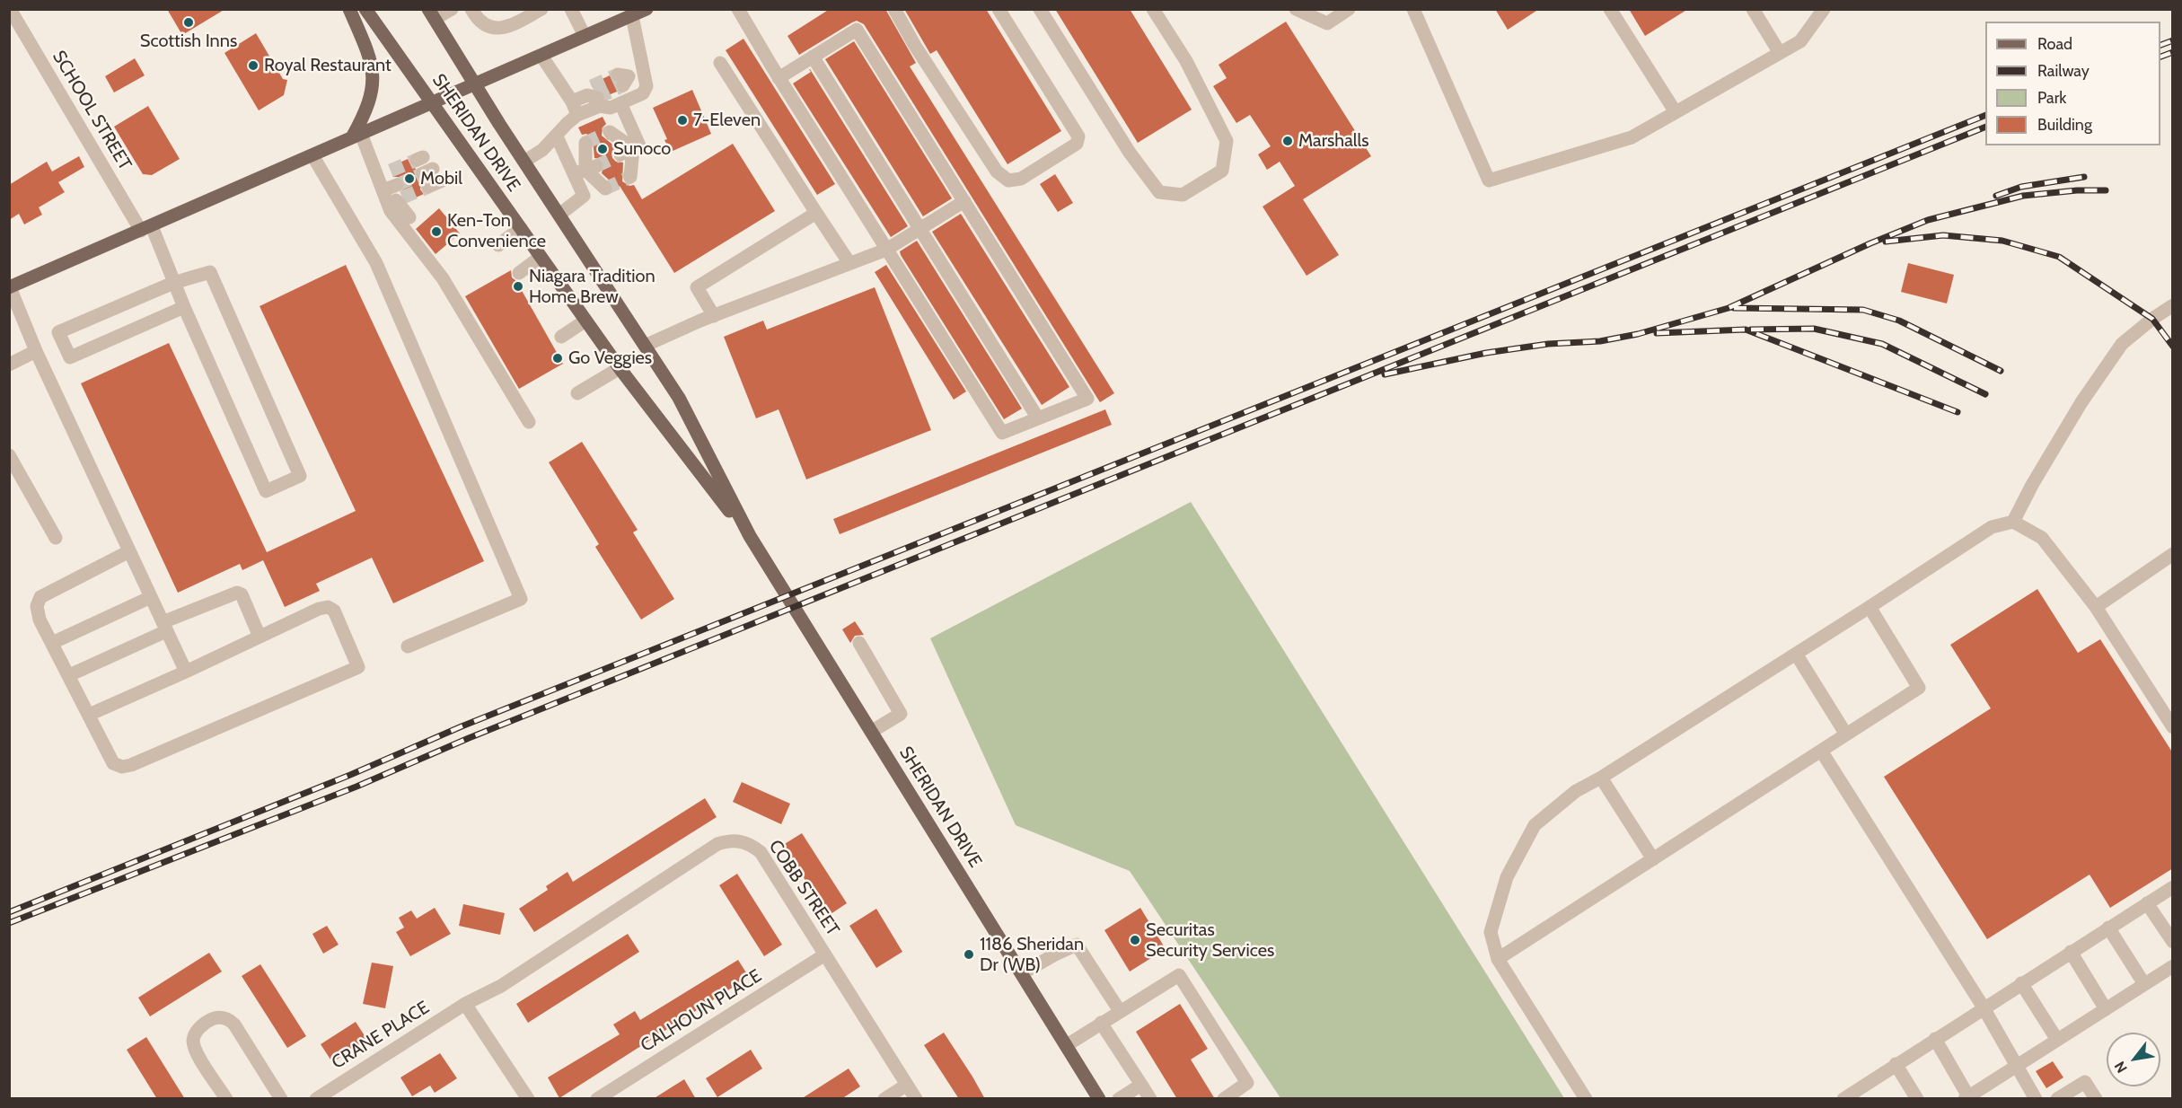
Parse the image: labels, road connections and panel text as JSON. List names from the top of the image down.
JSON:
{
  "streets": {
    "main road": ["SHERIDAN DRIVE"],
    "street": [
      "SCHOOL STREET",
      "COBB STREET",
      "CALHOUN PLACE",
      "CRANE PLACE"
    ]
  },
  "crossings": [
    ["COBB STREET", "CALHOUN PLACE"],
    ["COBB STREET", "CRANE PLACE"]
  ],
  "places": [
    "Scottish Inns",
    "Royal Restaurant",
    "7-Eleven",
    "Marshalls",
    "Sunoco",
    "Mobil",
    "Ken-Ton Convenience",
    "Niagara Tradition Home Brew",
    "Go Veggies",
    "Securitas Security Services",
    "1186 Sheridan Dr (WB)"
  ],
  "legend": [
    "Road",
    "Railway",
    "Park",
    "Building"
  ],
  "north": "bottom left"
}
